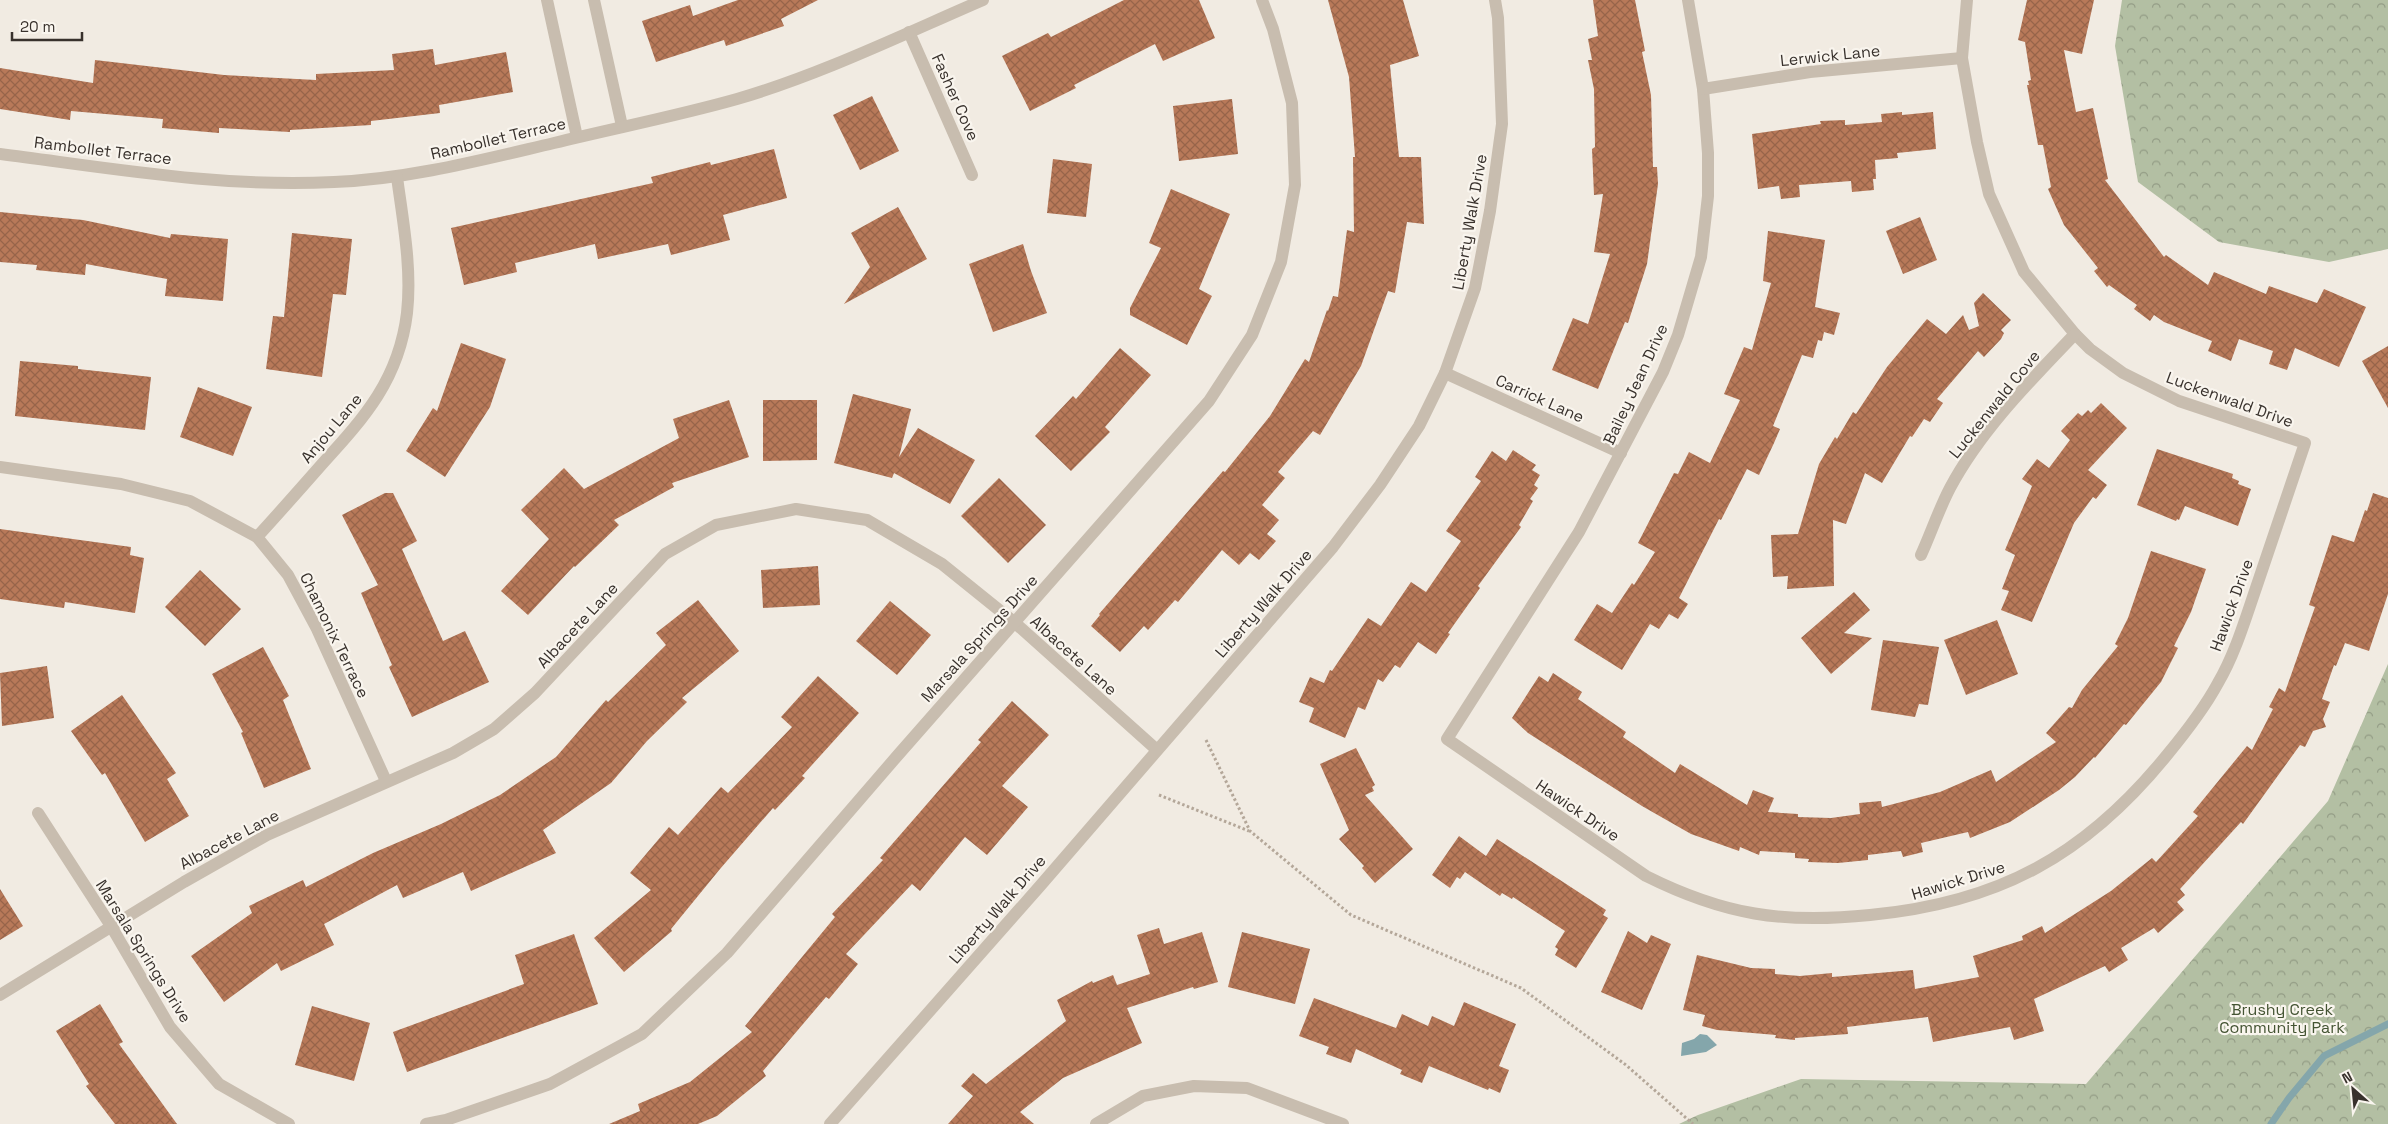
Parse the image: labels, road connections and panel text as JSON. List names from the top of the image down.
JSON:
{
  "streets": {
    "street": [
      "Lerwick Lane",
      "Fasher Cove",
      "Rambollet Terrace",
      "Liberty Walk Drive",
      "Bailey Jean Drive",
      "Carrick Lane",
      "Luckenwald Drive",
      "Luckenwald Cove",
      "Anjou Lane",
      "Hawick Drive",
      "Albacete Lane",
      "Chamonix Terrace",
      "Marsala Springs Drive"
    ]
  },
  "crossings": [
    ["Lerwick Lane", "Bailey Jean Drive"],
    ["Lerwick Lane", "Luckenwald Drive"],
    ["Fasher Cove", "Rambollet Terrace"],
    ["Rambollet Terrace", "Anjou Lane"],
    ["Liberty Walk Drive", "Carrick Lane"],
    ["Liberty Walk Drive", "Albacete Lane"],
    ["Bailey Jean Drive", "Carrick Lane"],
    ["Bailey Jean Drive", "Hawick Drive"],
    ["Luckenwald Drive", "Luckenwald Cove"],
    ["Luckenwald Drive", "Hawick Drive"],
    ["Anjou Lane", "Chamonix Terrace"],
    ["Albacete Lane", "Chamonix Terrace"],
    ["Albacete Lane", "Marsala Springs Drive"]
  ],
  "parks": ["Brushy Creek Community Park"],
  "scale_bar": "20 m",
  "north": "top left"
}
